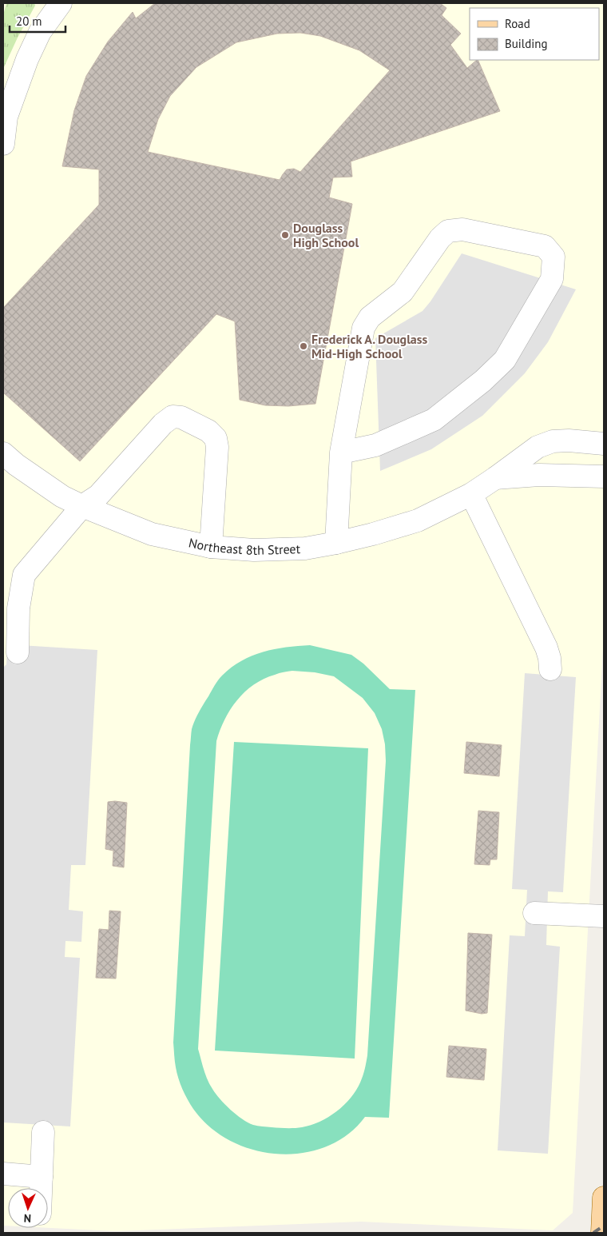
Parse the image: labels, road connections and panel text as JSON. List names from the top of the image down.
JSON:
{
  "streets": {
    "street": ["Northeast 8th Street"]
  },
  "places": ["Douglass High School", "Frederick A. Douglass Mid-High School"],
  "legend": ["Road", "Building"],
  "scale_bar": "20 m",
  "north": "bottom"
}
